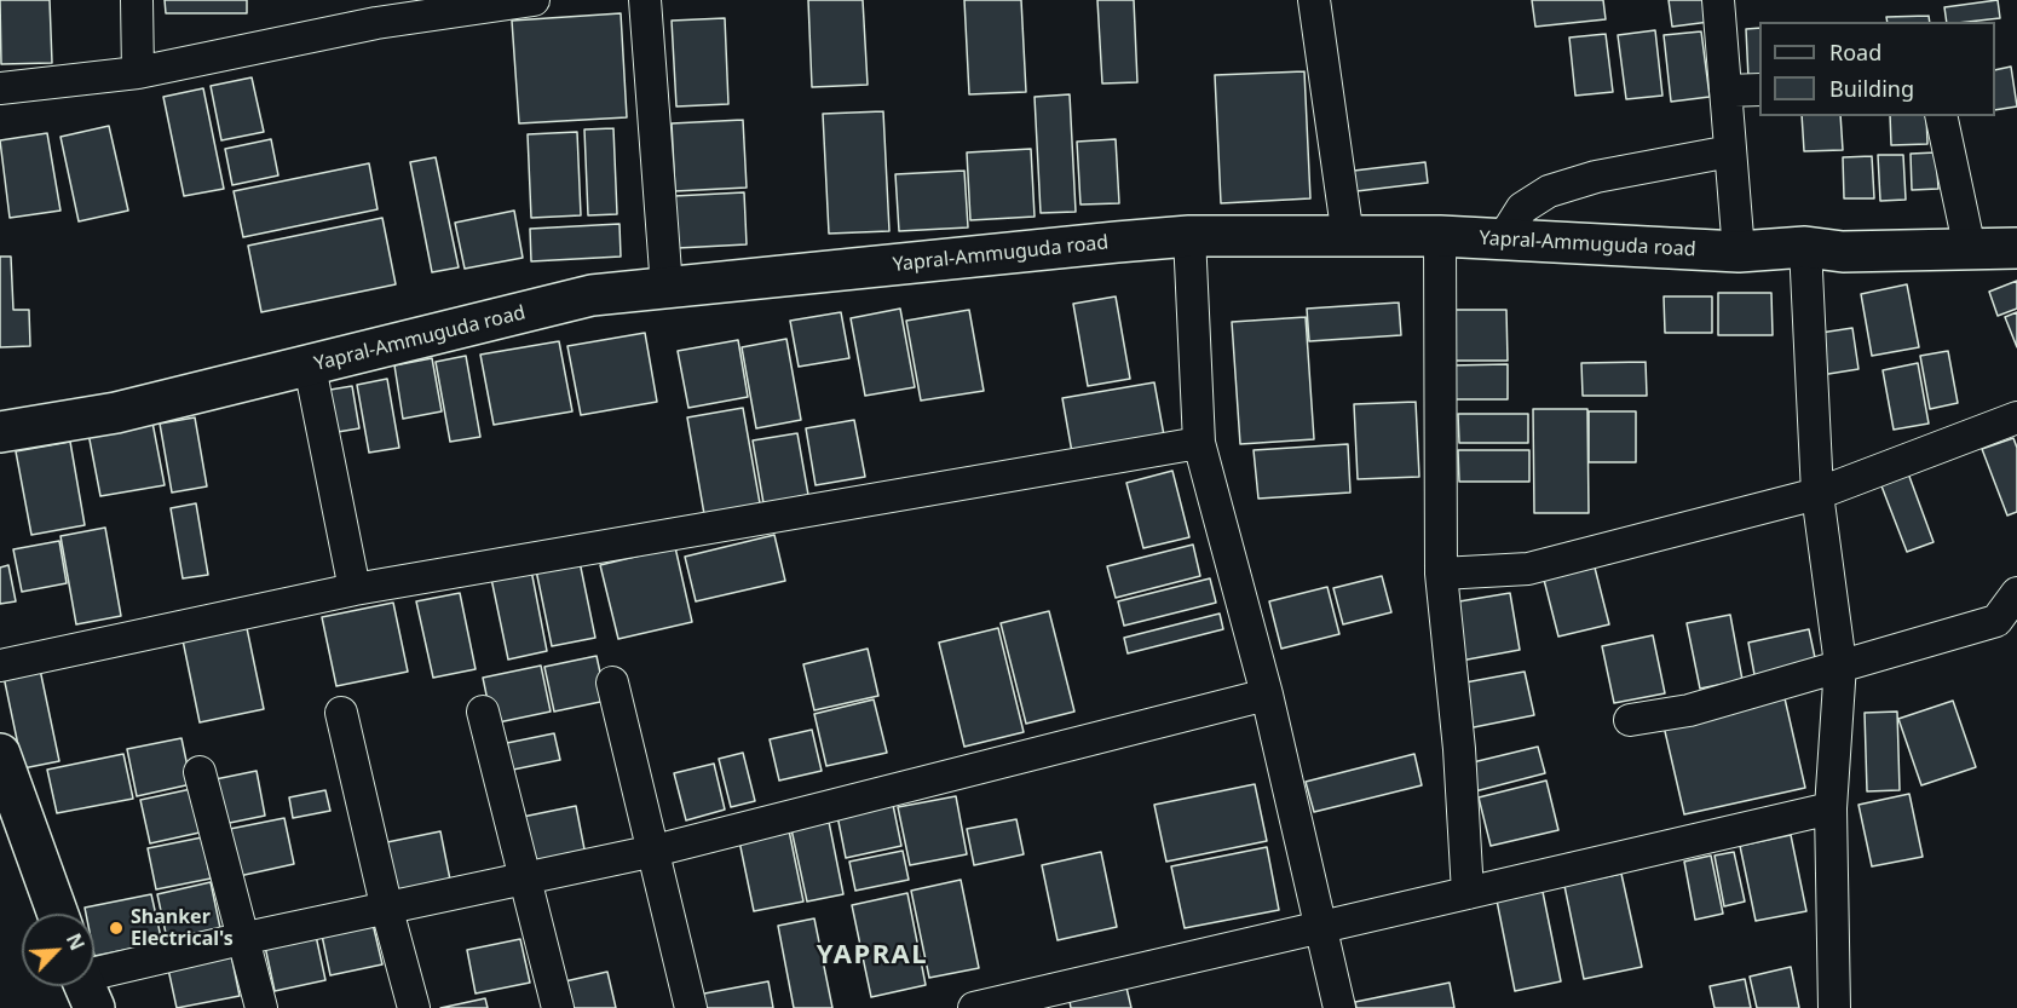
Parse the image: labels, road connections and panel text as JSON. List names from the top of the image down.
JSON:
{
  "streets": {
    "main road": ["Yapral-Ammuguda road"]
  },
  "districts": ["YAPRAL"],
  "places": ["Shanker Electrical's"],
  "legend": ["Road", "Building"],
  "north": "top right"
}
